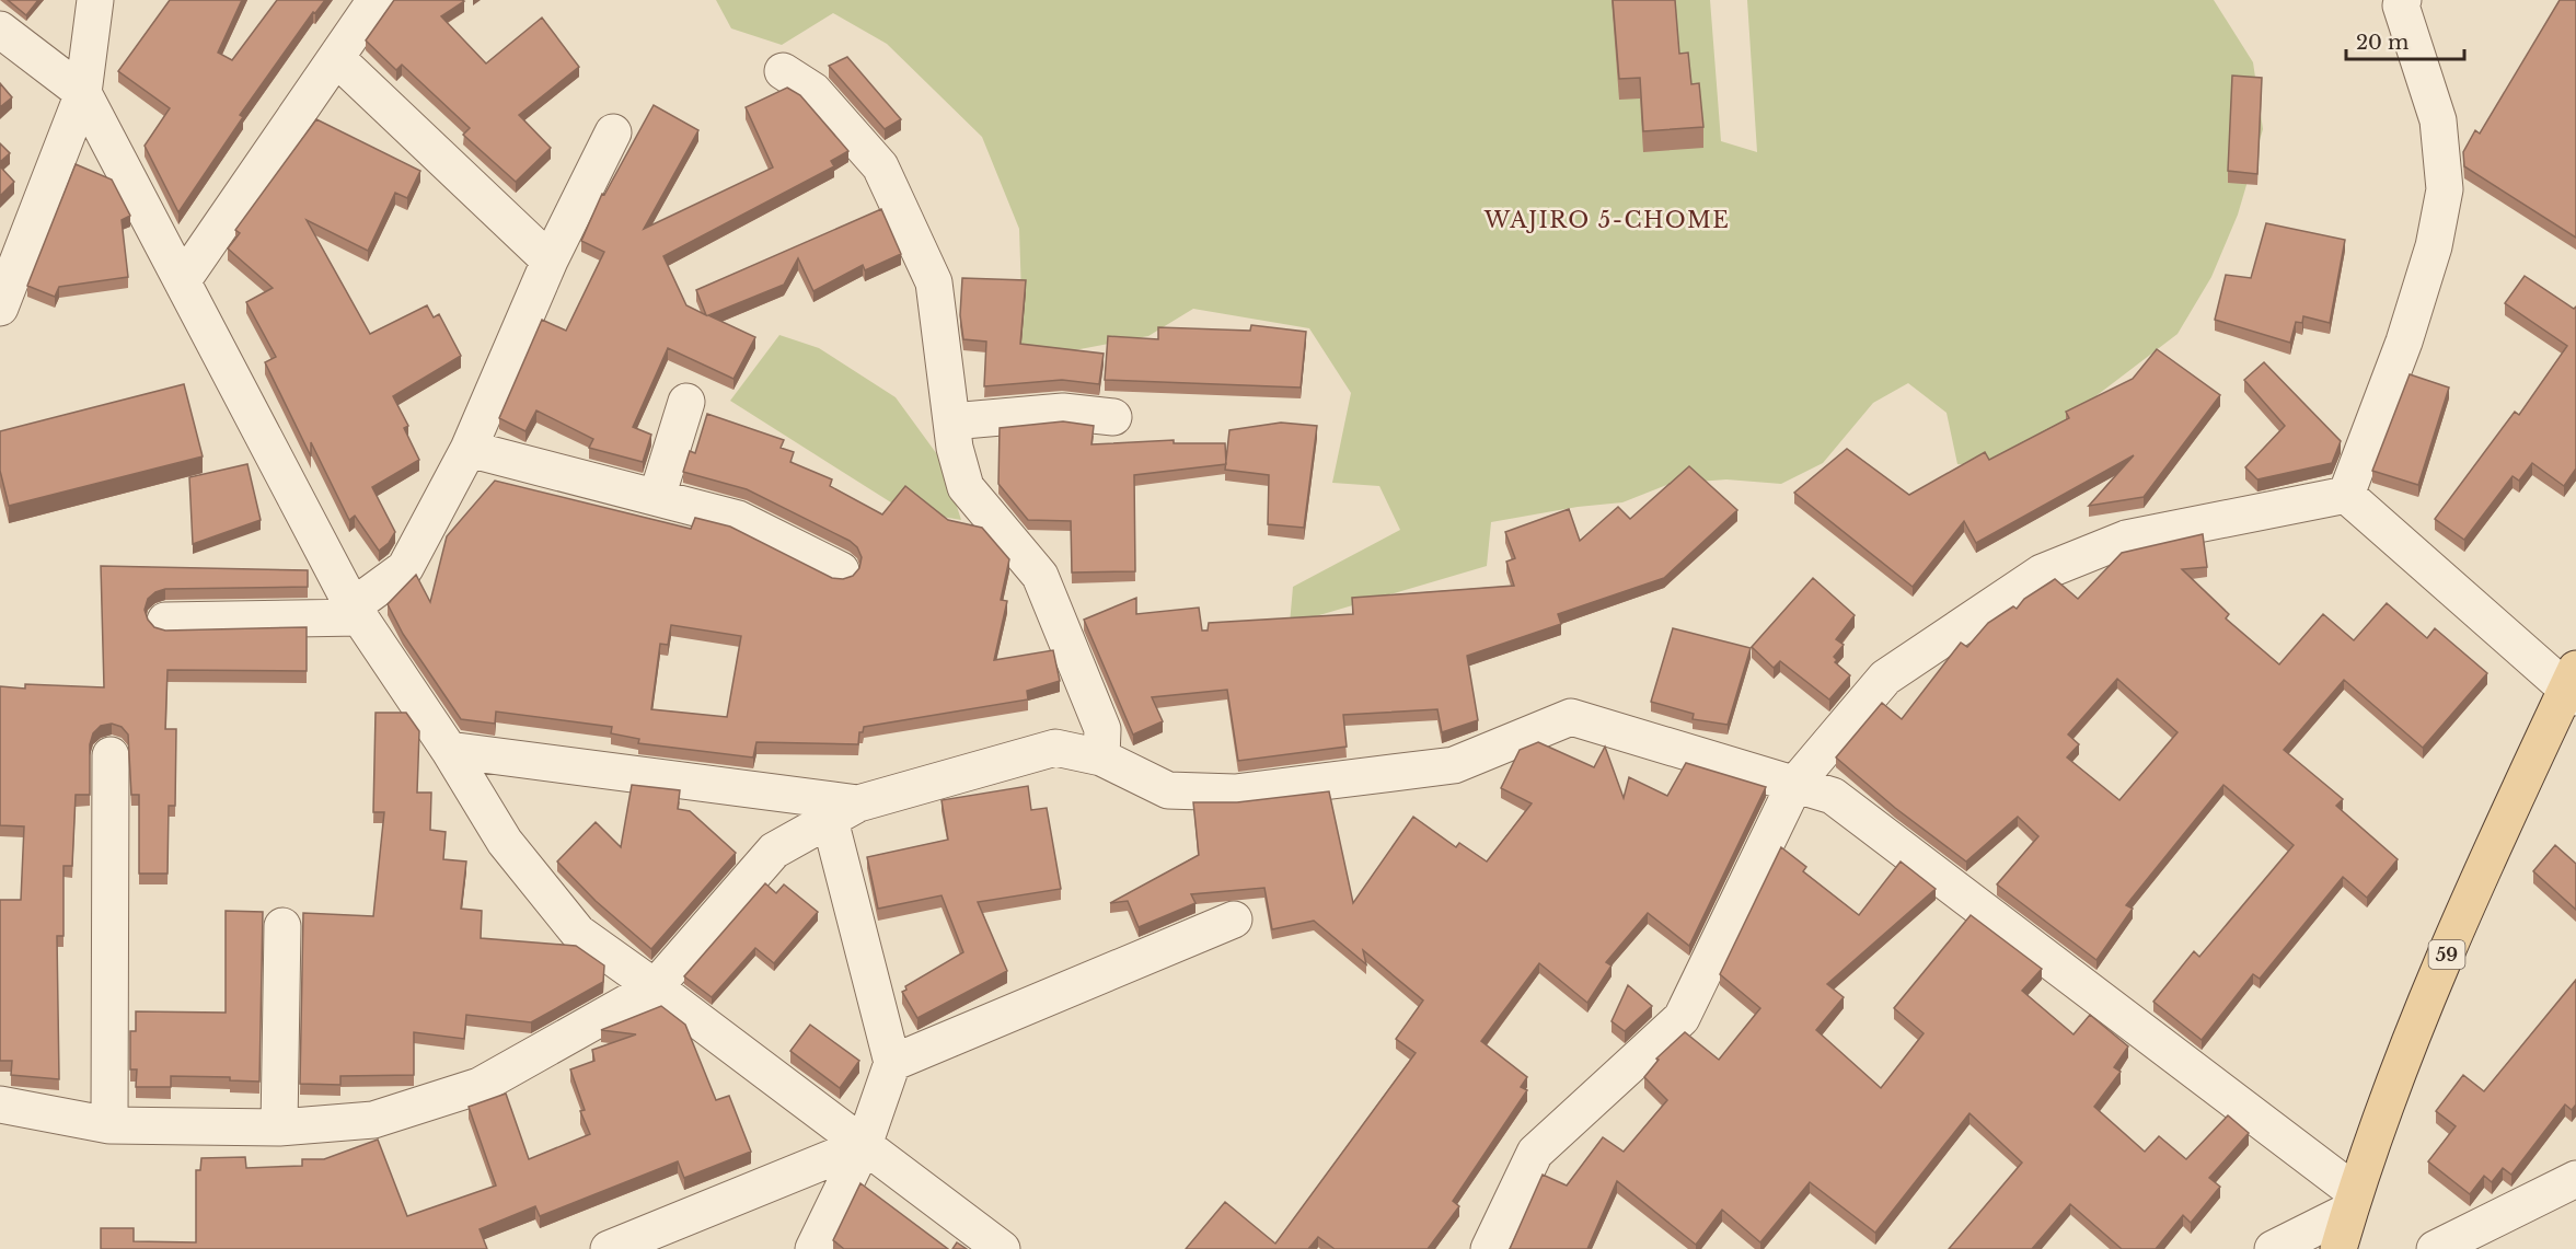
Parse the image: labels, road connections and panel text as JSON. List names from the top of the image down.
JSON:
{
  "streets": {
    "main road": ["59"]
  },
  "districts": ["WAJIRO 5-CHOME"],
  "scale_bar": "20 m"
}
